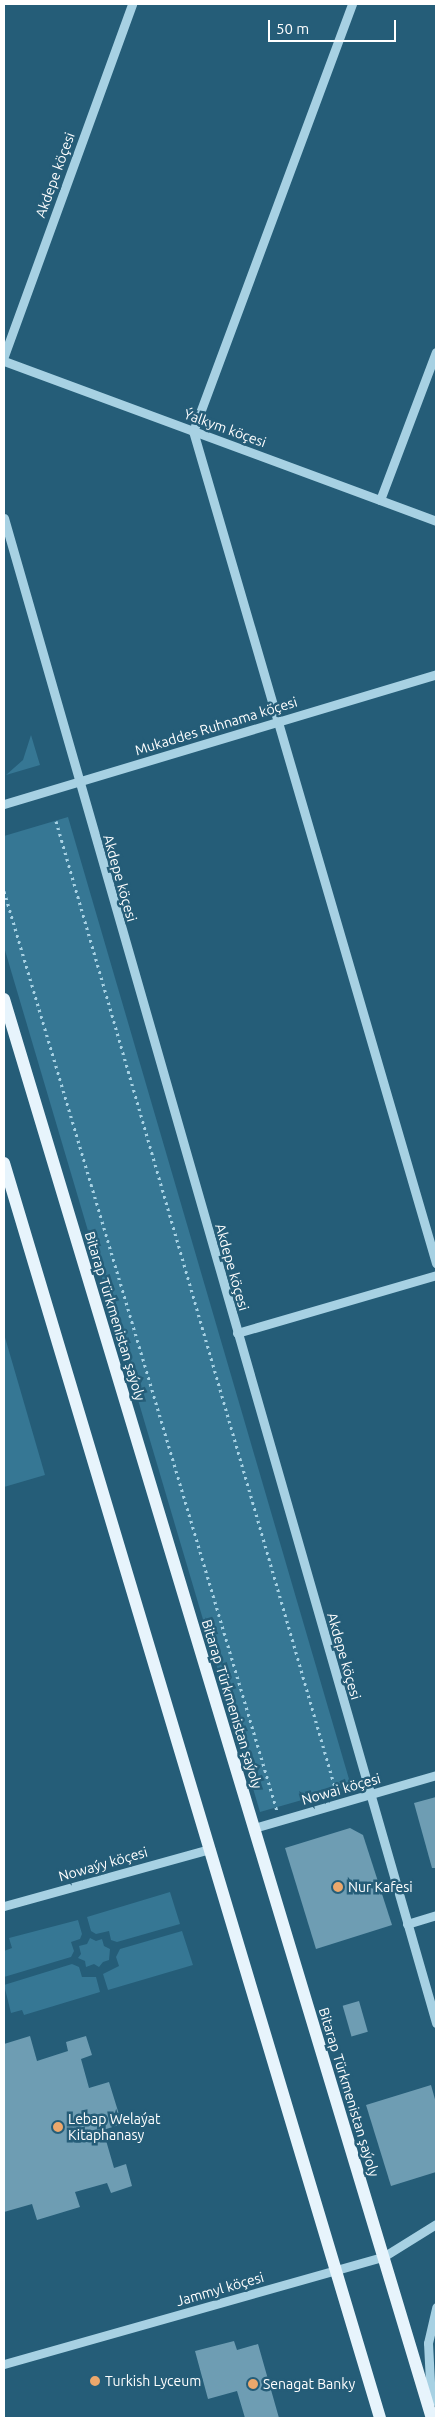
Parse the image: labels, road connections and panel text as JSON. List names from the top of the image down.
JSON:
{
  "streets": {
    "main road": ["Bitarap Türkmenistan şaýoly"],
    "street": [
      "Akdepe köçesi",
      "Ýalkym köçesi",
      "Mukaddes Ruhnama köçesi",
      "Nowai köçesi",
      "Nowaýy köçesi",
      "Jammyl köçesi"
    ]
  },
  "crossings": [
    ["Akdepe köçesi", "Mukaddes Ruhnama köçesi"],
    ["Akdepe köçesi", "Nowai köçesi"],
    ["Bitarap Türkmenistan şaýoly", "Nowai köçesi"],
    ["Bitarap Türkmenistan şaýoly", "Jammyl köçesi"]
  ],
  "places": [
    "Nur Kafesi",
    "Lebap Welaýat Kitaphanasy",
    "Turkish Lyceum",
    "Senagat Banky"
  ],
  "scale_bar": "50 m"
}
